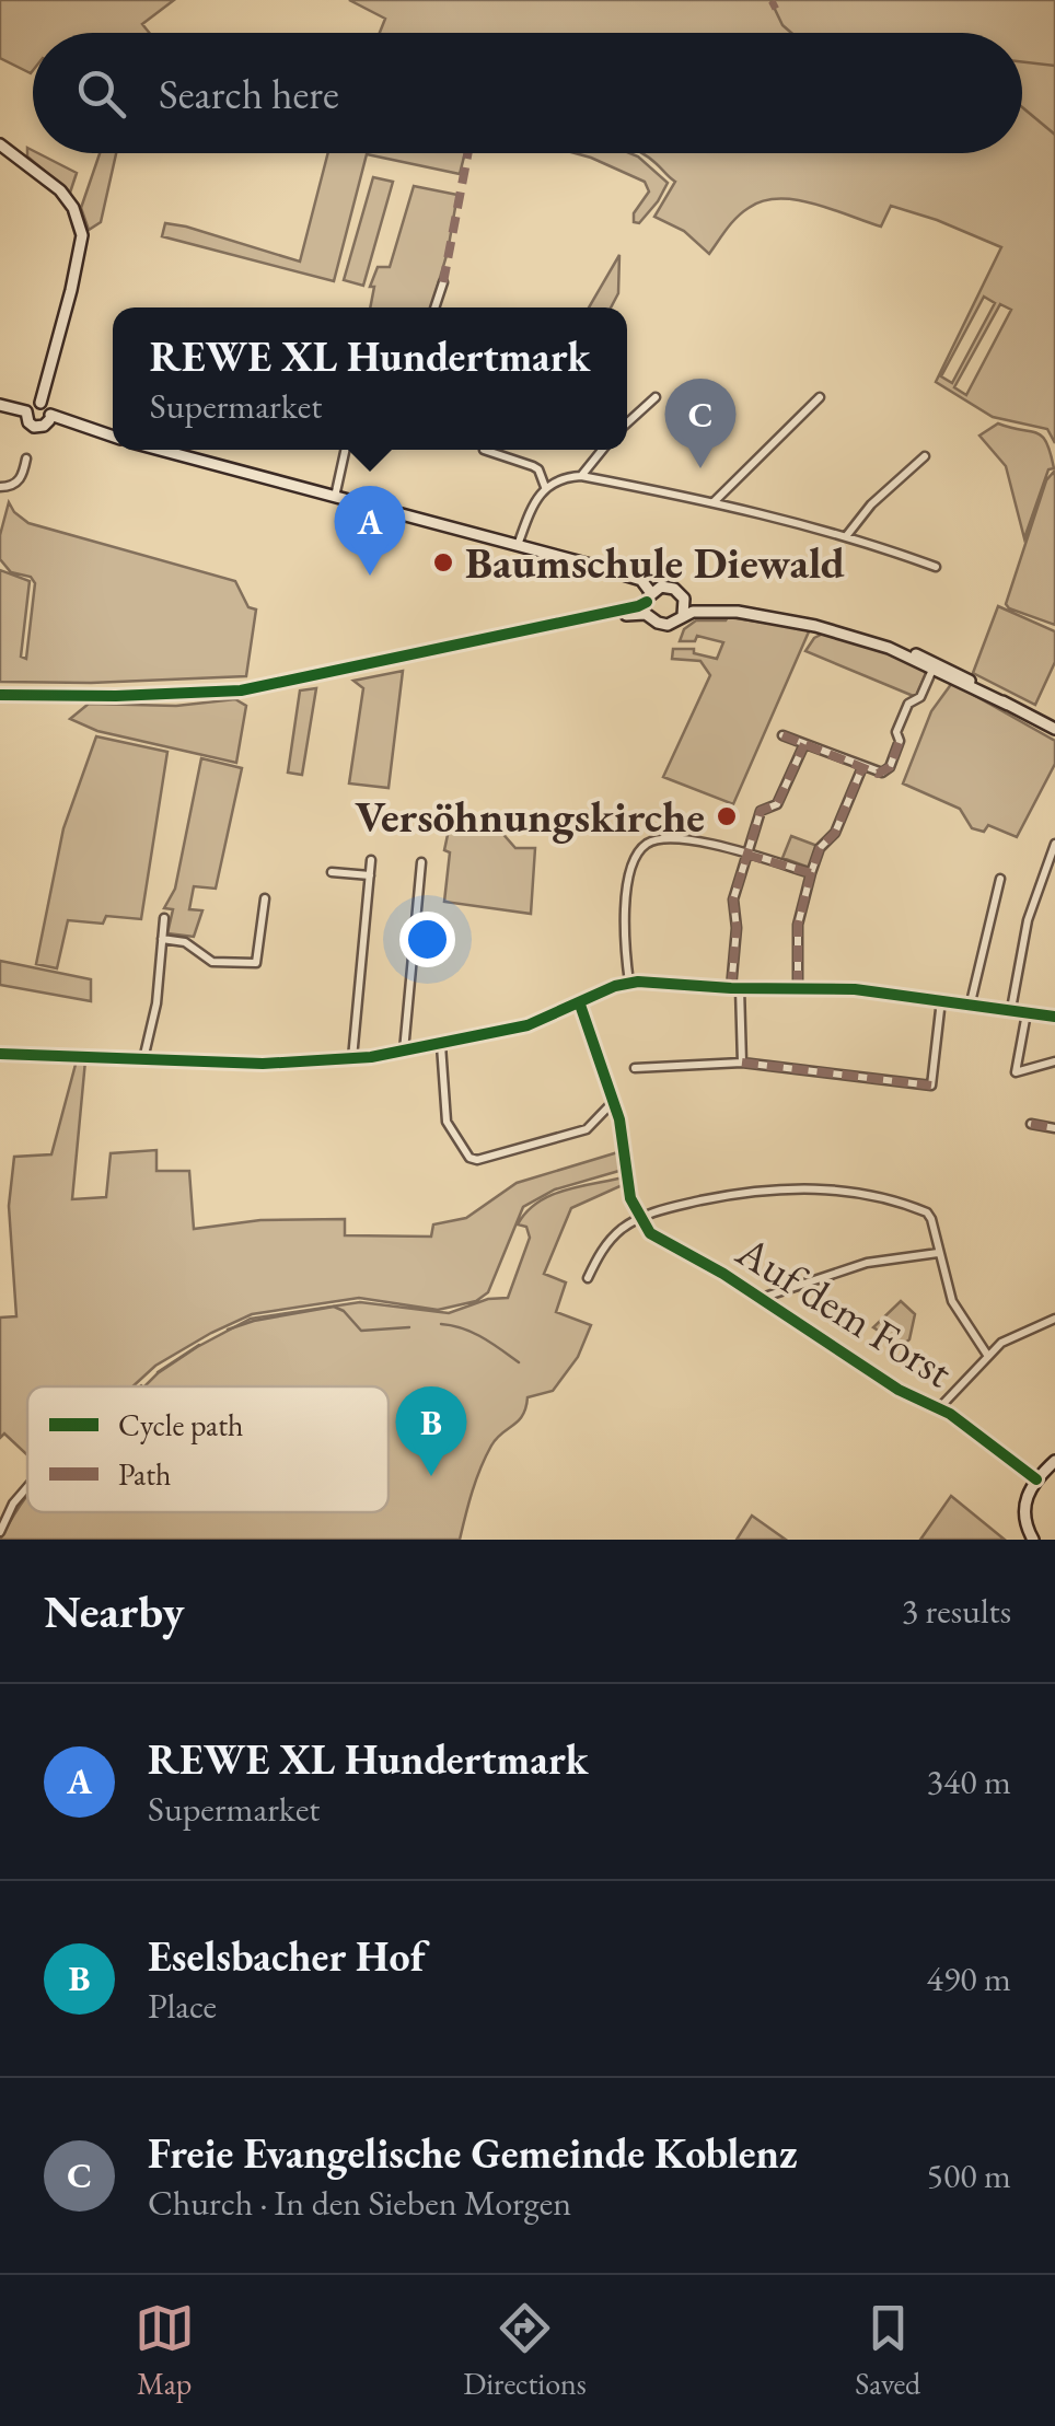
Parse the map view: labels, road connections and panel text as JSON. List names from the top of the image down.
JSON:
{
  "streets": {
    "street": ["Auf dem Forst"]
  },
  "places": ["Baumschule Diewald", "Versöhnungskirche"],
  "legend": ["Cycle path", "Path"],
  "page": {
    "search": "Search here",
    "popup": ["REWE XL Hundertmark", "Supermarket"],
    "pins": ["C", "A", "B"],
    "heading": ["Nearby", "3 results"],
    "list": [
      {
        "mark": "A",
        "name": "REWE XL Hundertmark",
        "note": "Supermarket",
        "value": "340 m"
      },
      {
        "mark": "B",
        "name": "Eselsbacher Hof",
        "note": "Place",
        "value": "490 m"
      },
      {
        "mark": "C",
        "name": "Freie Evangelische Gemeinde Koblenz",
        "note": "Church · In den Sieben Morgen",
        "value": "500 m"
      }
    ],
    "nav": ["Map", "Directions", "Saved"]
  }
}
